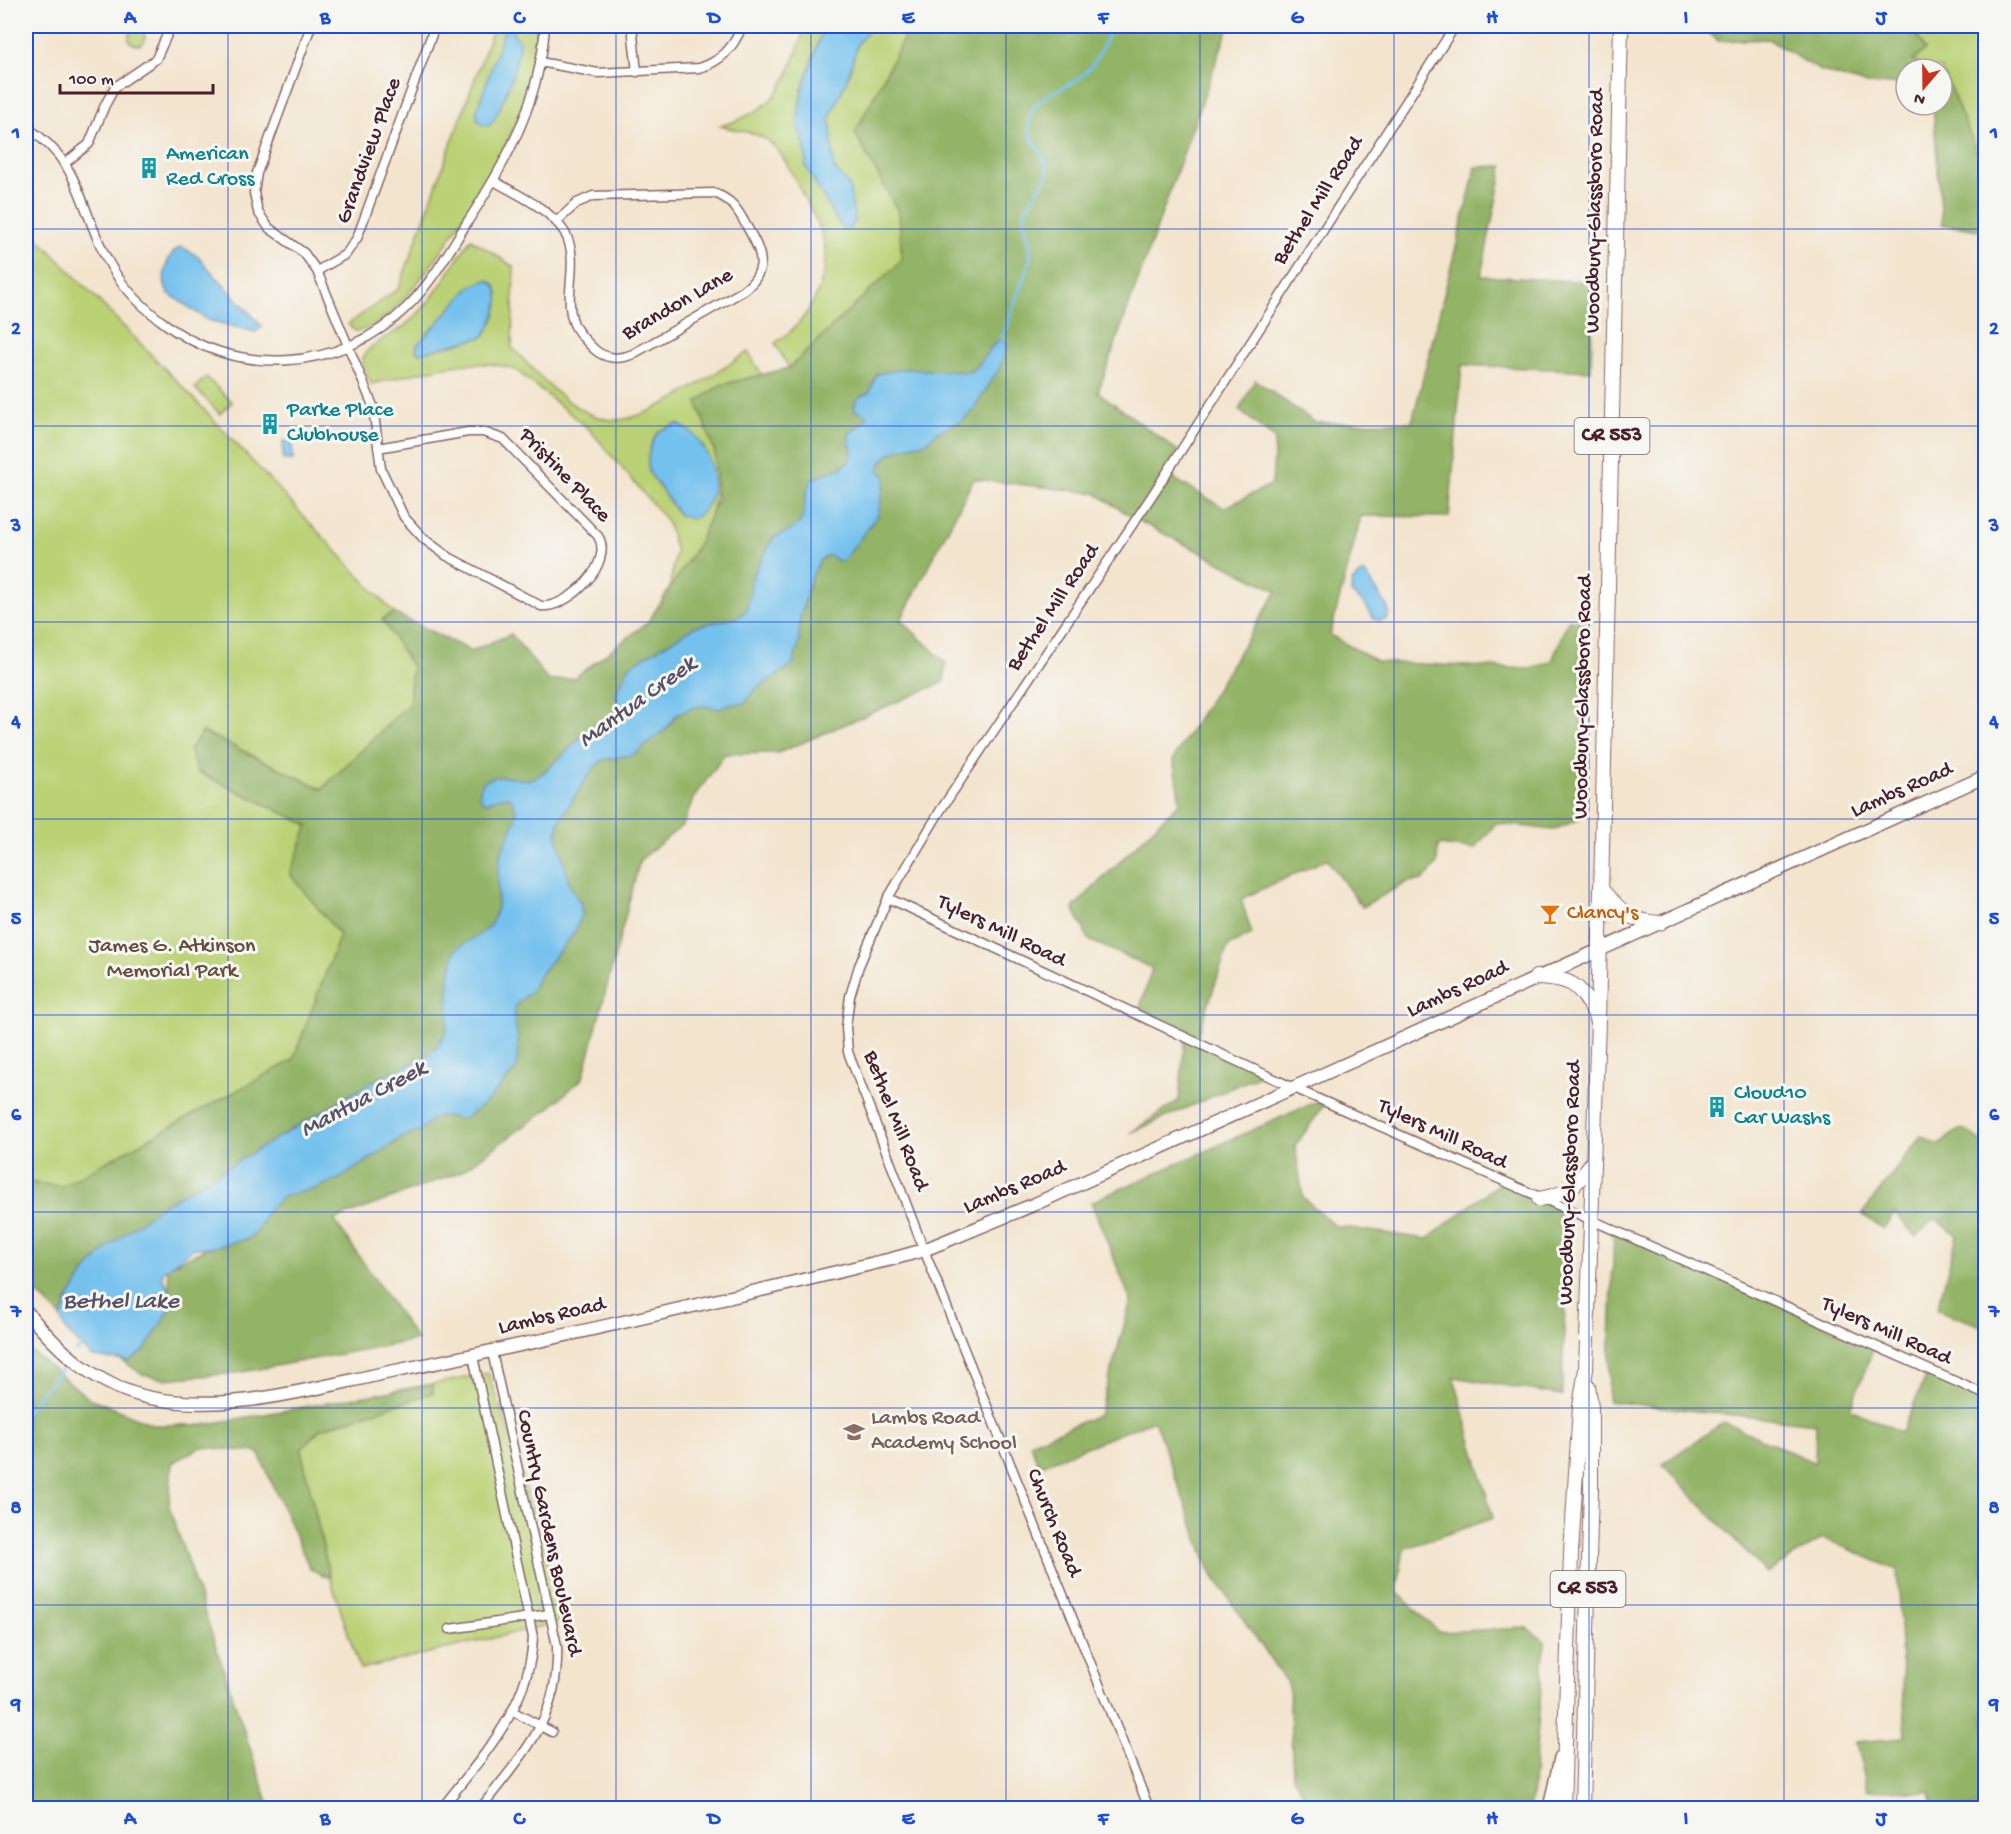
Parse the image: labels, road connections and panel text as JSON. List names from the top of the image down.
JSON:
{
  "streets": {
    "main road": ["Woodbury-Glassboro Road", "CR 553", "Lambs Road"],
    "street": [
      "Grandview Place",
      "Bethel Mill Road",
      "Brandon Lane",
      "Pristine Place",
      "Tylers Mill Road",
      "Church Road",
      "Country Gardens Boulevard"
    ]
  },
  "crossings": [
    ["Grandview Place", "Pristine Place"],
    ["Bethel Mill Road", "Lambs Road"],
    ["Bethel Mill Road", "Tylers Mill Road"],
    ["Bethel Mill Road", "Church Road"],
    ["Woodbury-Glassboro Road", "Lambs Road"],
    ["Woodbury-Glassboro Road", "Tylers Mill Road"],
    ["Lambs Road", "Tylers Mill Road"],
    ["Lambs Road", "Church Road"],
    ["Lambs Road", "Country Gardens Boulevard"]
  ],
  "water": ["Mantua Creek", "Bethel Lake"],
  "parks": ["James G. Atkinson Memorial Park"],
  "places": {
    "building": ["American Red Cross", "Parke Place Clubhouse", "Cloud10 Car Washs"],
    "bar": ["Clancy's"],
    "school or university": ["Lambs Road Academy School"]
  },
  "scale_bar": "100 m",
  "north": "bottom",
  "grid": {
    "columns": [
      "A",
      "B",
      "C",
      "D",
      "E",
      "F",
      "G",
      "H",
      "I",
      "J"
    ],
    "rows": [
      "1",
      "2",
      "3",
      "4",
      "5",
      "6",
      "7",
      "8",
      "9"
    ]
  }
}
